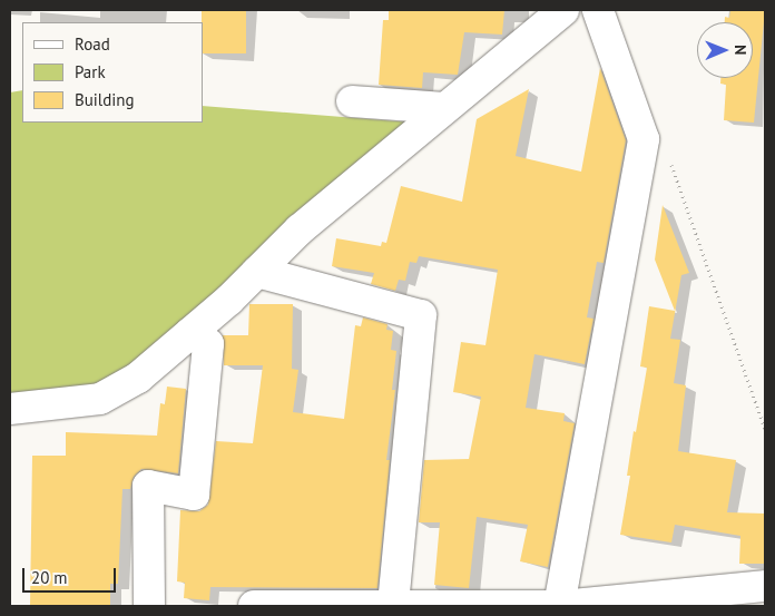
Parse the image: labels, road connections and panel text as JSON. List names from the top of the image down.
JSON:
{
  "legend": ["Road", "Park", "Building"],
  "scale_bar": "20 m",
  "north": "right"
}
